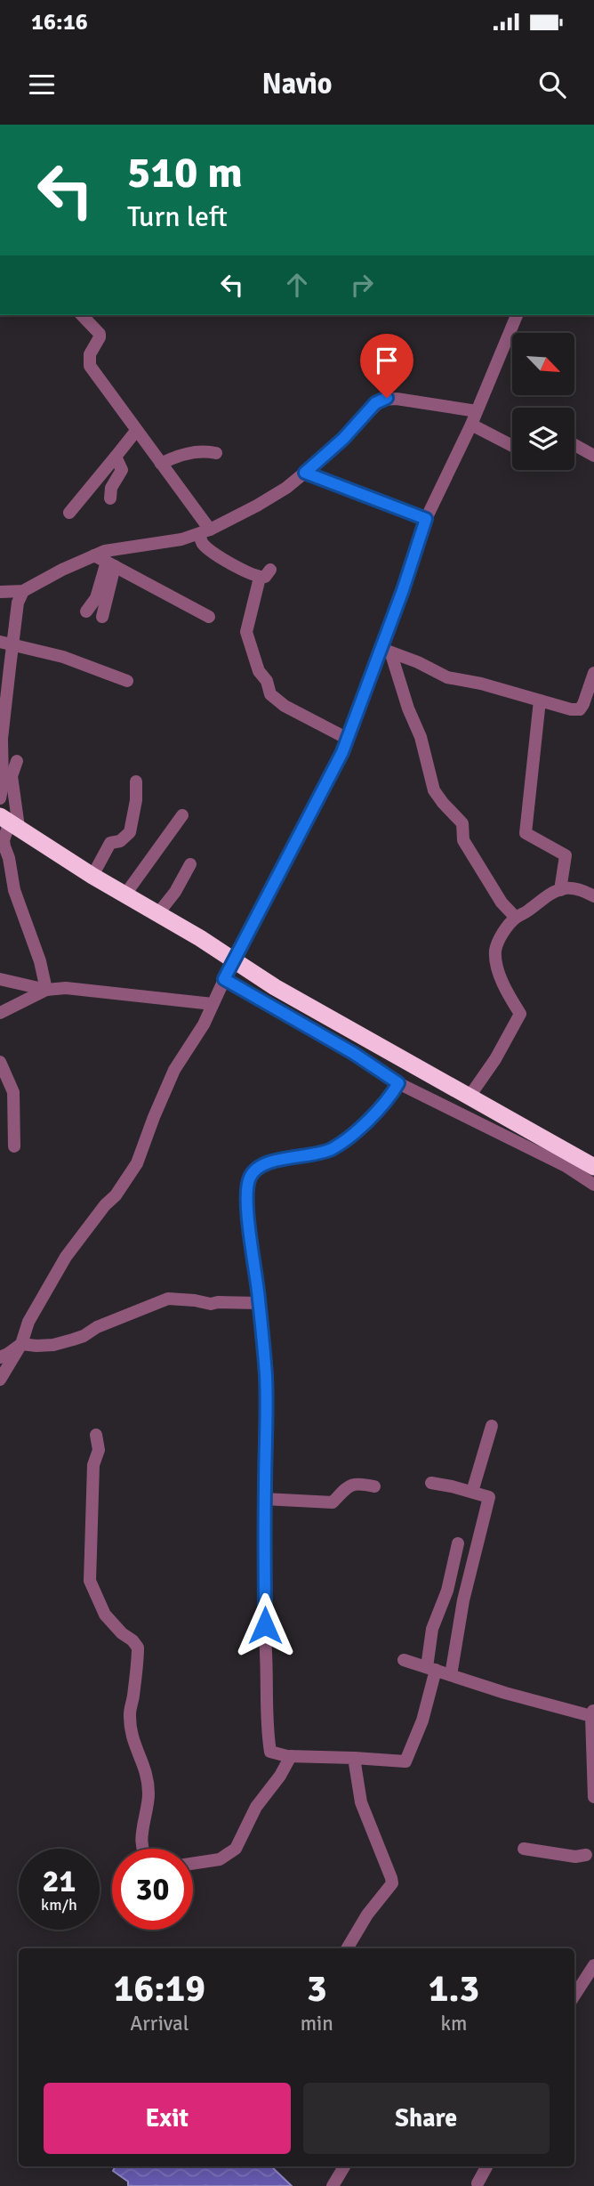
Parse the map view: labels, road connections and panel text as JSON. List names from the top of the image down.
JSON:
{
  "north": "bottom right",
  "page": {
    "status": "16:16",
    "header": "Navio",
    "turn": ["510 m", "Turn left"],
    "speed": "21 km/h",
    "limit": "30",
    "eta": [
      "16:19",
      "Arrival",
      "3",
      "min",
      "1.3",
      "km"
    ],
    "buttons": ["Exit", "Share"]
  }
}
